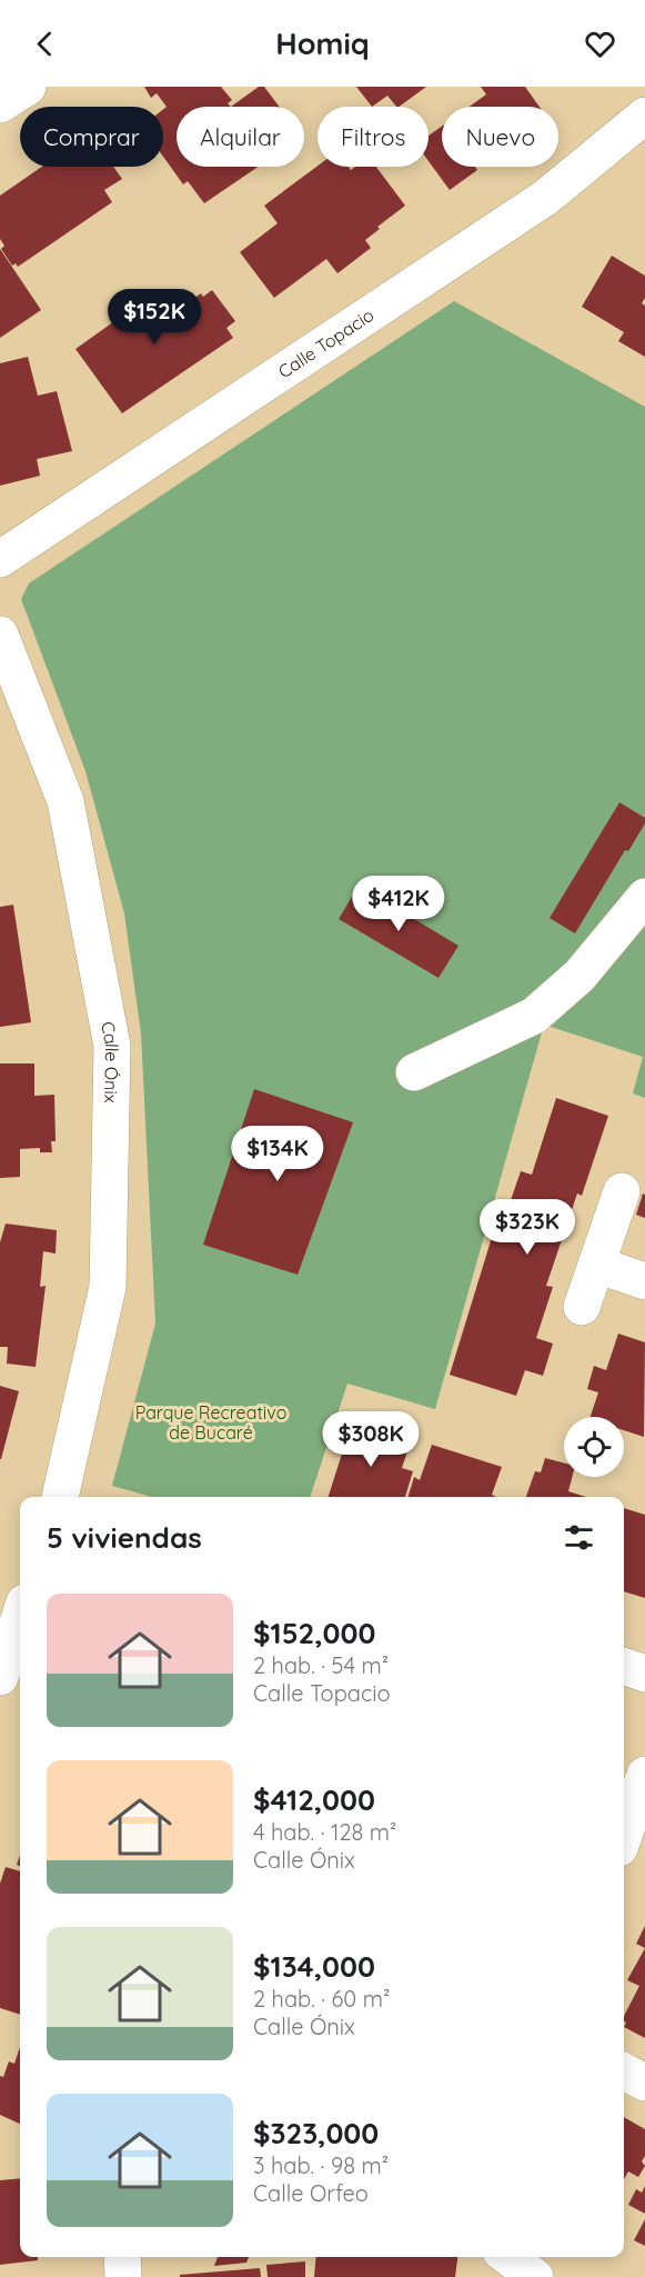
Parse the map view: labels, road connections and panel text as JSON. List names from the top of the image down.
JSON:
{
  "streets": {
    "street": ["Calle Topacio", "Calle Ónix"]
  },
  "parks": ["Parque Recreativo de Bucaré"],
  "page": {
    "header": "Homiq",
    "chip": [
      "Comprar",
      "Alquilar",
      "Filtros",
      "Nuevo"
    ],
    "price": [
      "$152K",
      "$412K",
      "$134K",
      "$323K",
      "$308K"
    ],
    "heading": "5 viviendas",
    "list": [
      {
        "name": "$152,000",
        "note": "2 hab. · 54 m² · Calle Topacio"
      },
      {
        "name": "$412,000",
        "note": "4 hab. · 128 m² · Calle Ónix"
      },
      {
        "name": "$134,000",
        "note": "2 hab. · 60 m² · Calle Ónix"
      },
      {
        "name": "$323,000",
        "note": "3 hab. · 98 m² · Calle Orfeo"
      }
    ]
  }
}
